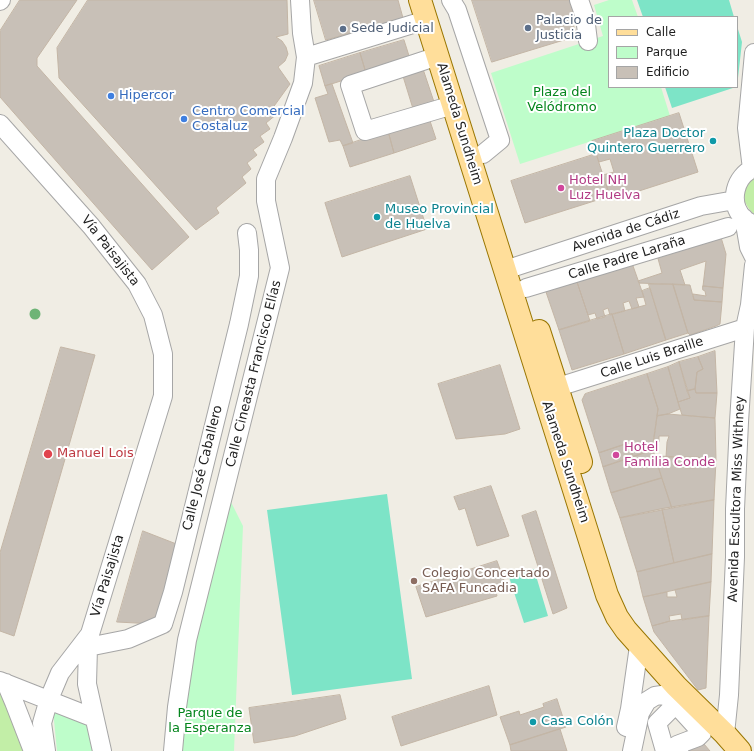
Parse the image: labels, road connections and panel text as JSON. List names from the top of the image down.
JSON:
{
  "streets": {
    "main road": ["Alameda Sundheim"],
    "street": [
      "Avenida de Cádiz",
      "Vía Paisajista",
      "Calle Padre Laraña",
      "Calle Luis Braille",
      "Calle Cineasta Francisco Elías",
      "Calle José Caballero",
      "Avenida Escultora Miss Withney"
    ]
  },
  "crossings": [
    ["Alameda Sundheim", "Avenida de Cádiz"],
    ["Alameda Sundheim", "Calle Padre Laraña"],
    ["Alameda Sundheim", "Calle Luis Braille"],
    ["Alameda Sundheim", "Avenida Escultora Miss Withney"],
    ["Vía Paisajista", "Calle José Caballero"],
    ["Calle Luis Braille", "Avenida Escultora Miss Withney"]
  ],
  "parks": ["Plaza del Velódromo", "Parque de la Esperanza"],
  "places": [
    "Palacio de Justicia",
    "Sede Judicial",
    "Hipercor",
    "Centro Comercial Costaluz",
    "Plaza Doctor Quintero Guerrero",
    "Hotel NH Luz Huelva",
    "Museo Provincial de Huelva",
    "Manuel Lois",
    "Hotel Familia Conde",
    "Colegio Concertado SAFA Funcadia",
    "Casa Colón"
  ],
  "legend": ["Calle", "Parque", "Edificio"]
}
